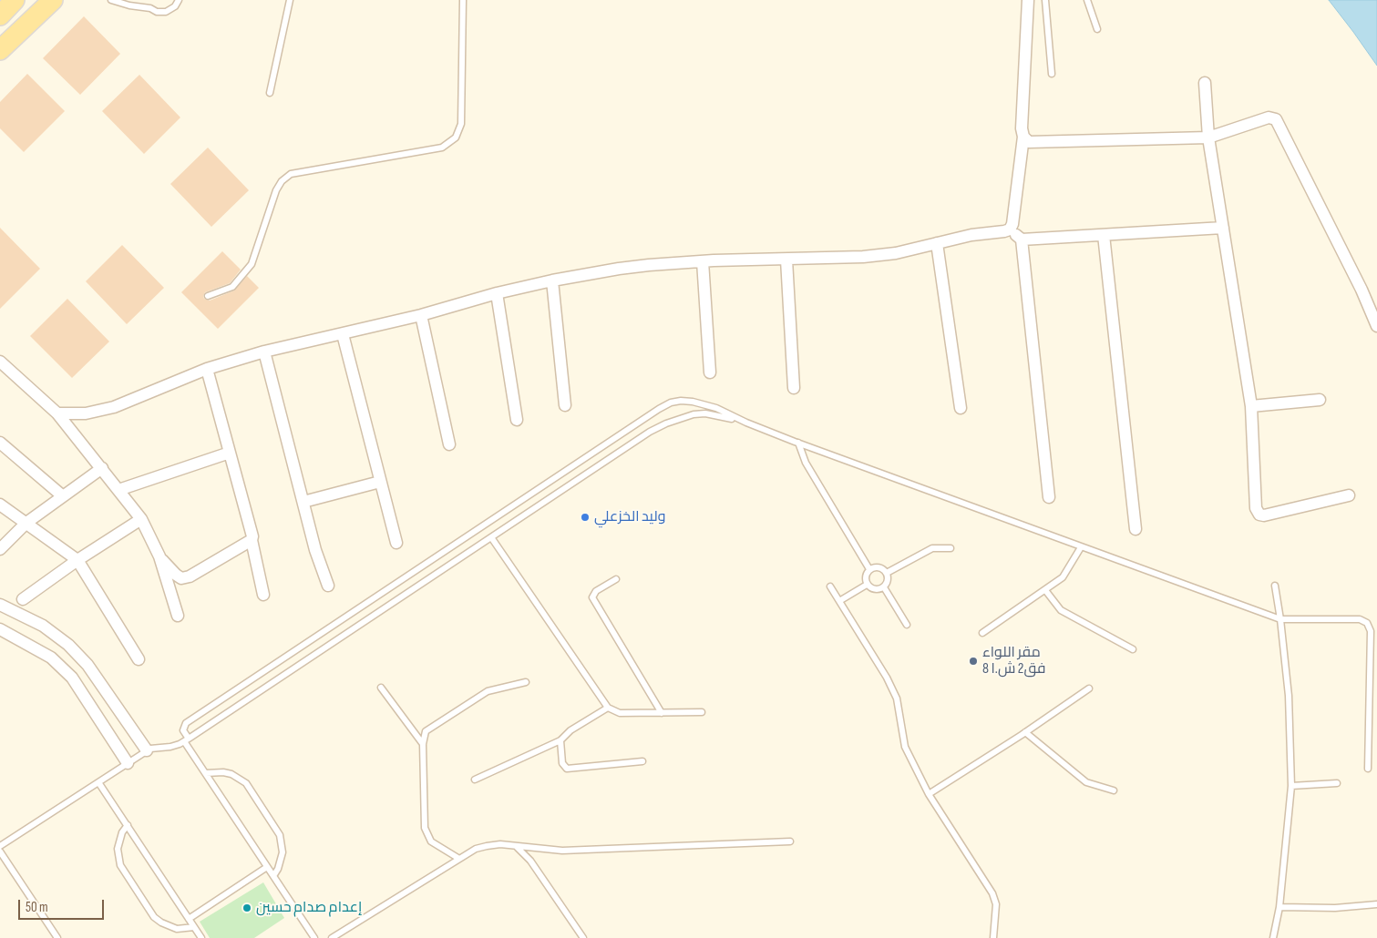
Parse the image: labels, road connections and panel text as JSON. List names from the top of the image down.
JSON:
{
  "places": ["وليد الخزعلي", "مقر اللواء 8 فق2 ش.ا", "إعدام صدام حسين"],
  "scale_bar": "50 m"
}
